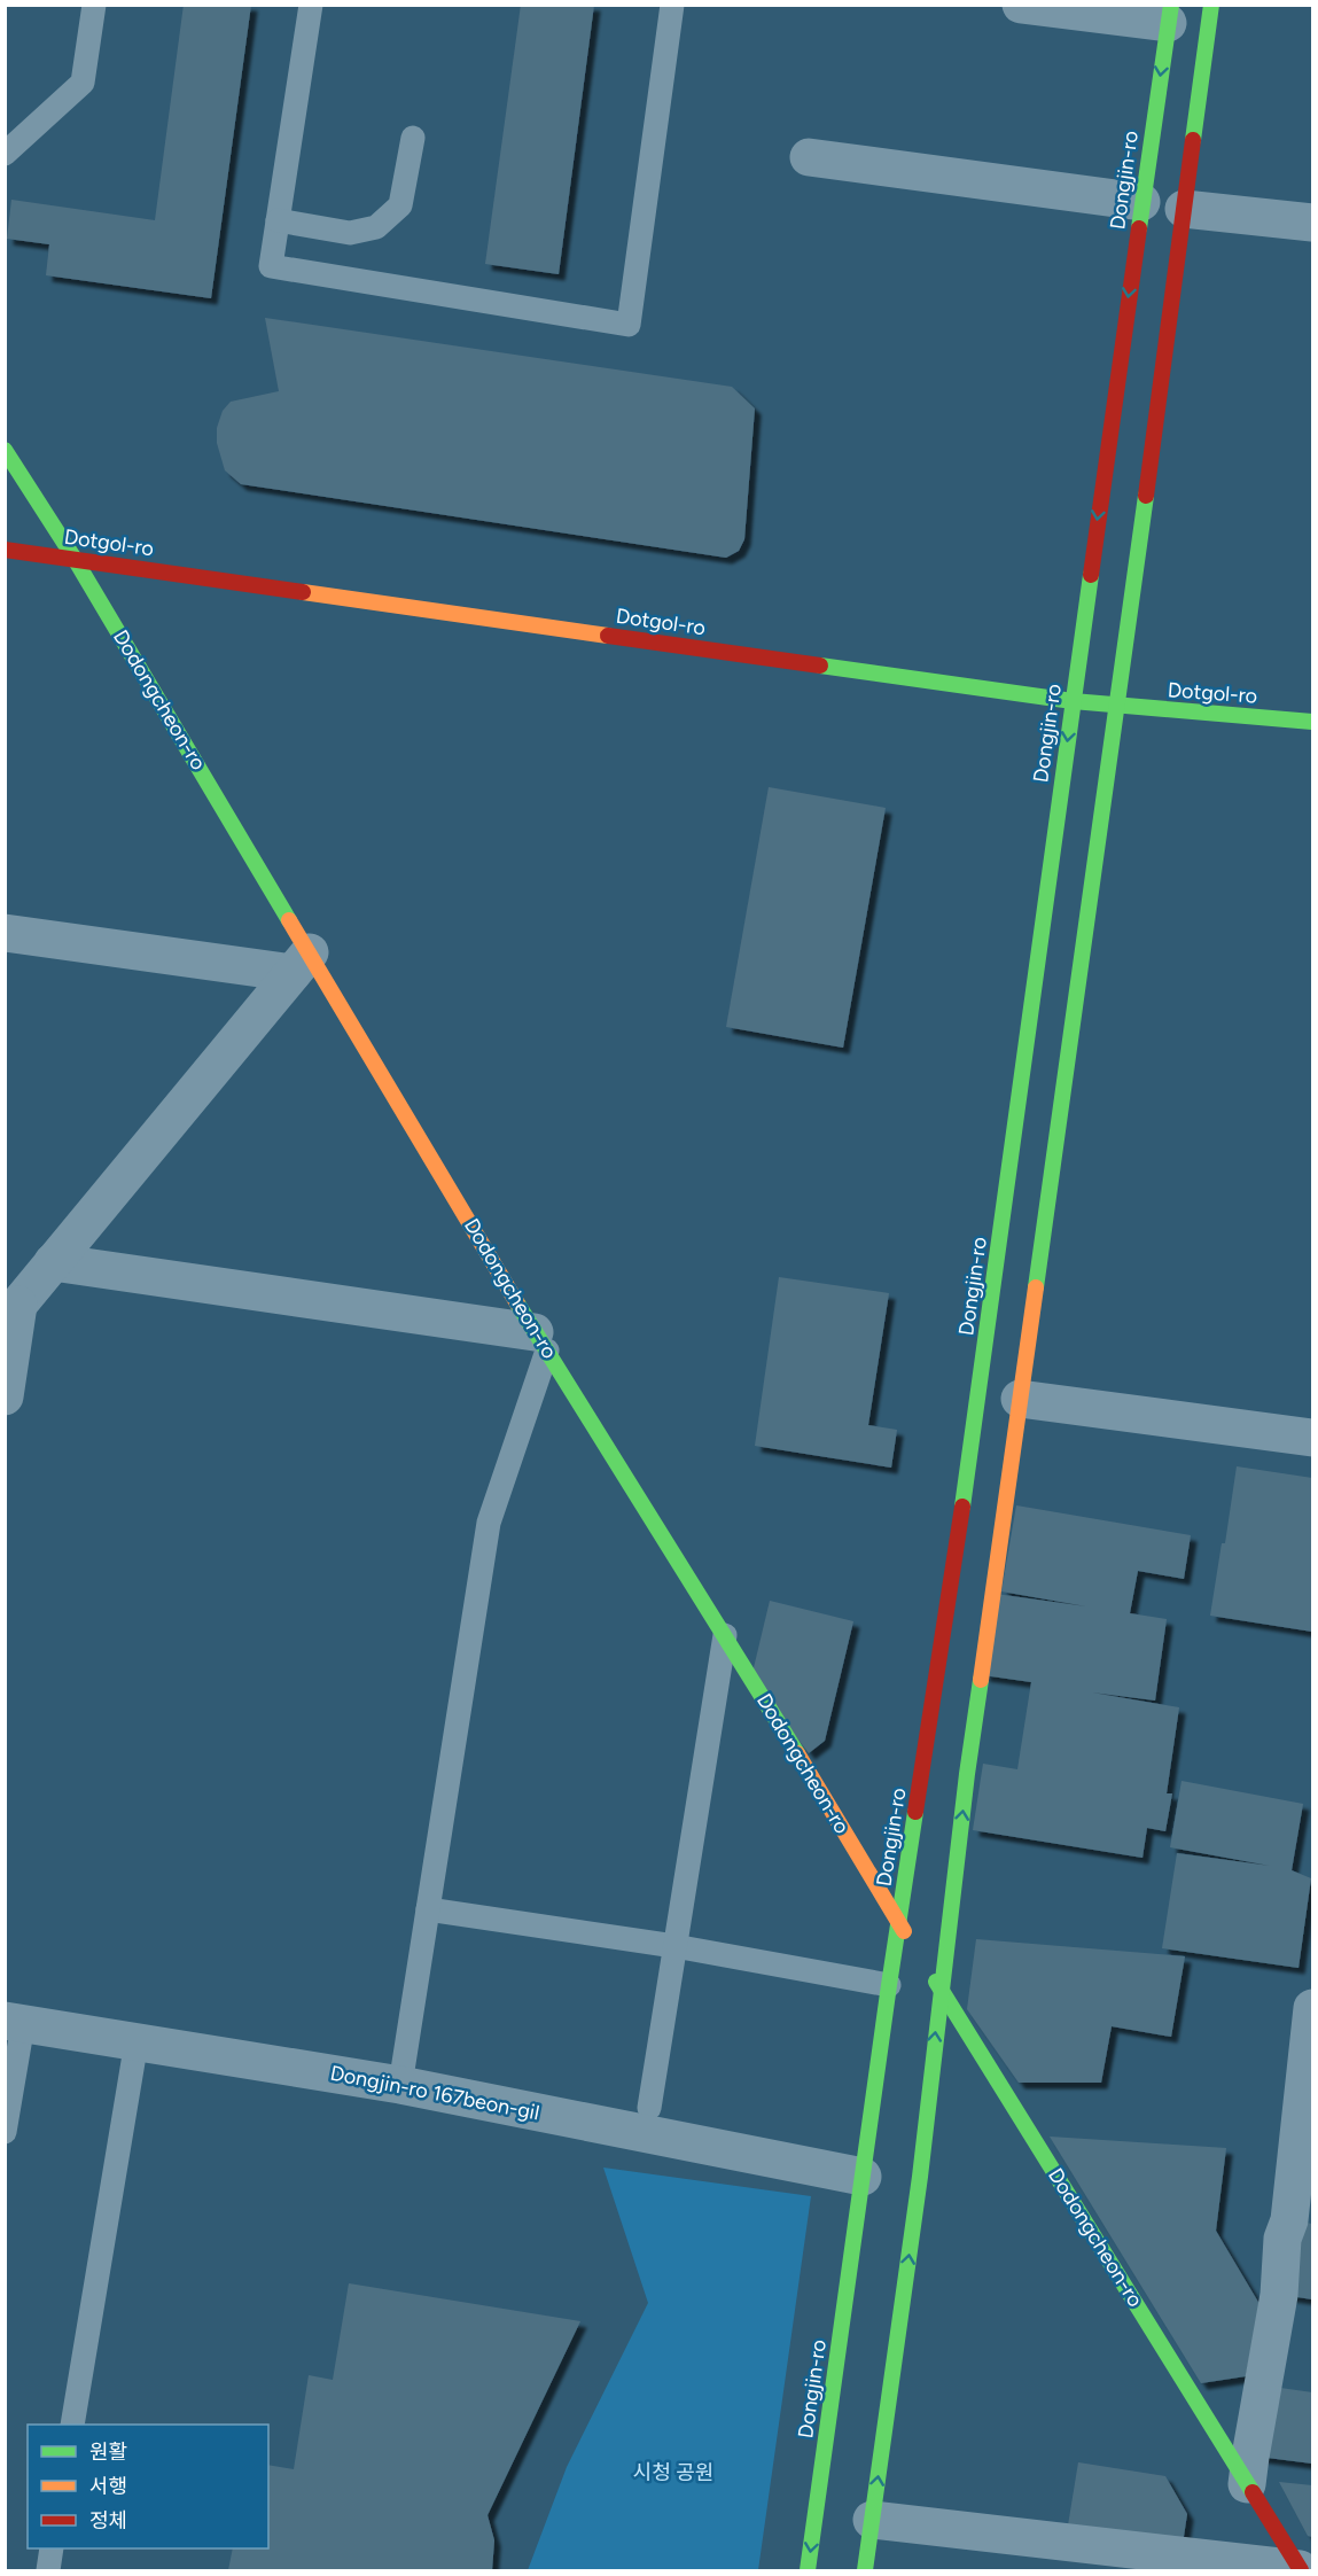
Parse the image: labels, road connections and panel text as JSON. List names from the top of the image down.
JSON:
{
  "streets": {
    "street": [
      "Dongjin-ro",
      "Dotgol-ro",
      "Dodongcheon-ro",
      "Dongjin-ro 167beon-gil"
    ]
  },
  "crossings": [
    ["Dongjin-ro", "Dotgol-ro"],
    ["Dongjin-ro", "Dodongcheon-ro"],
    ["Dongjin-ro", "Dongjin-ro 167beon-gil"],
    ["Dotgol-ro", "Dodongcheon-ro"]
  ],
  "parks": ["시청 공원"],
  "legend": ["원활", "서행", "정체"]
}
